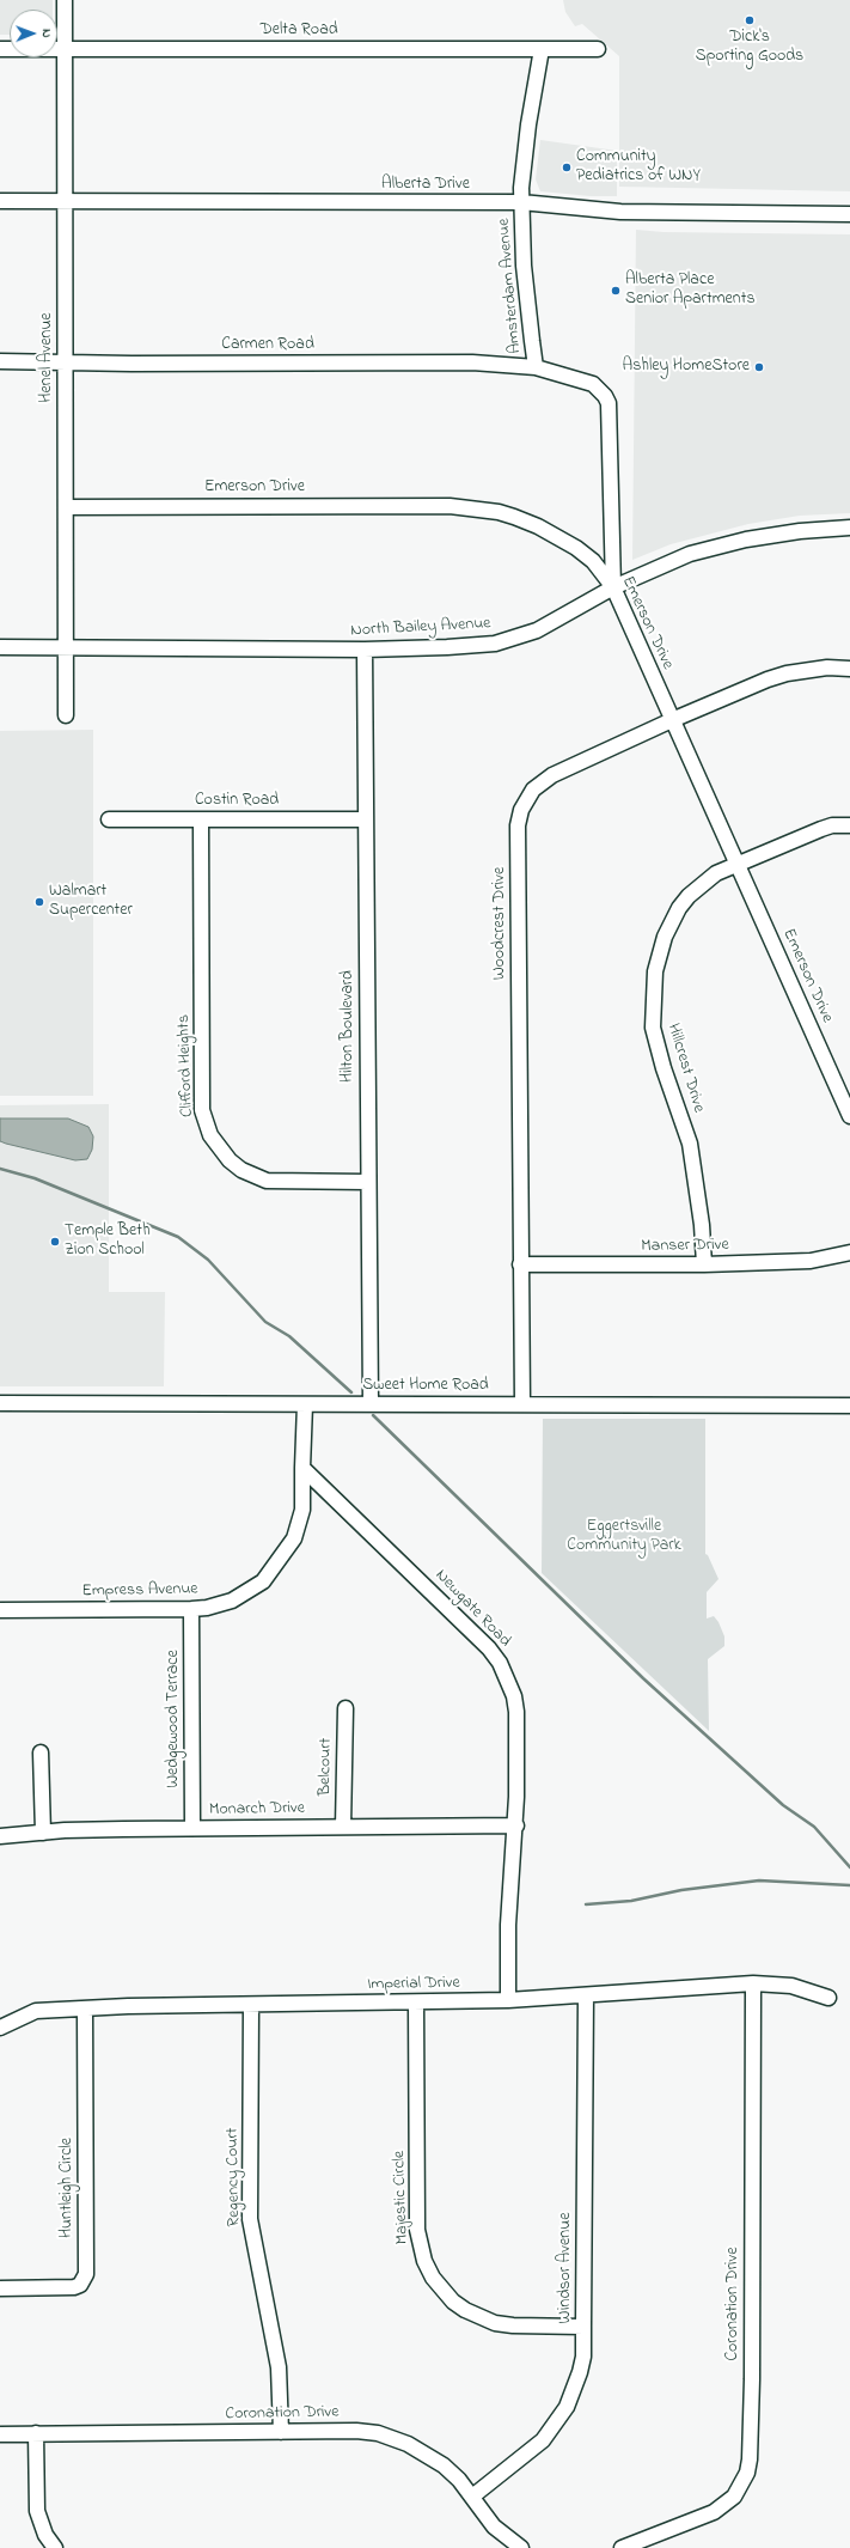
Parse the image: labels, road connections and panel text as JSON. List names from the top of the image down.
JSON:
{
  "streets": {
    "street": [
      "Delta Road",
      "Alberta Drive",
      "Amsterdam Avenue",
      "Carmen Road",
      "Henel Avenue",
      "Emerson Drive",
      "North Bailey Avenue",
      "Costin Road",
      "Woodcrest Drive",
      "Hilton Boulevard",
      "Clifford Heights",
      "Hillcrest Drive",
      "Manser Drive",
      "Sweet Home Road",
      "Empress Avenue",
      "Newgate Road",
      "Wedgewood Terrace",
      "Belcourt",
      "Monarch Drive",
      "Imperial Drive",
      "Regency Court",
      "Huntleigh Circle",
      "Majestic Circle",
      "Windsor Avenue",
      "Coronation Drive"
    ]
  },
  "crossings": [
    ["Delta Road", "Amsterdam Avenue"],
    ["Delta Road", "Henel Avenue"],
    ["Alberta Drive", "Amsterdam Avenue"],
    ["Alberta Drive", "Henel Avenue"],
    ["Amsterdam Avenue", "Carmen Road"],
    ["Amsterdam Avenue", "Emerson Drive"],
    ["Amsterdam Avenue", "North Bailey Avenue"],
    ["Carmen Road", "Henel Avenue"],
    ["Henel Avenue", "Emerson Drive"],
    ["Henel Avenue", "North Bailey Avenue"],
    ["Emerson Drive", "North Bailey Avenue"],
    ["Emerson Drive", "Woodcrest Drive"],
    ["Emerson Drive", "Hillcrest Drive"],
    ["North Bailey Avenue", "Hilton Boulevard"],
    ["Costin Road", "Hilton Boulevard"],
    ["Costin Road", "Clifford Heights"],
    ["Woodcrest Drive", "Manser Drive"],
    ["Woodcrest Drive", "Sweet Home Road"],
    ["Hilton Boulevard", "Clifford Heights"],
    ["Hilton Boulevard", "Sweet Home Road"],
    ["Hillcrest Drive", "Manser Drive"],
    ["Empress Avenue", "Newgate Road"],
    ["Empress Avenue", "Wedgewood Terrace"],
    ["Newgate Road", "Monarch Drive"],
    ["Newgate Road", "Imperial Drive"],
    ["Wedgewood Terrace", "Monarch Drive"],
    ["Belcourt", "Monarch Drive"],
    ["Imperial Drive", "Regency Court"],
    ["Imperial Drive", "Huntleigh Circle"],
    ["Imperial Drive", "Majestic Circle"],
    ["Imperial Drive", "Windsor Avenue"],
    ["Imperial Drive", "Coronation Drive"],
    ["Regency Court", "Coronation Drive"],
    ["Majestic Circle", "Windsor Avenue"],
    ["Windsor Avenue", "Coronation Drive"]
  ],
  "parks": ["Eggertsville Community Park"],
  "places": [
    "Dick's Sporting Goods",
    "Community Pediatrics of WNY",
    "Alberta Place Senior Apartments",
    "Ashley HomeStore",
    "Walmart Supercenter",
    "Temple Beth Zion School"
  ],
  "north": "right"
}
